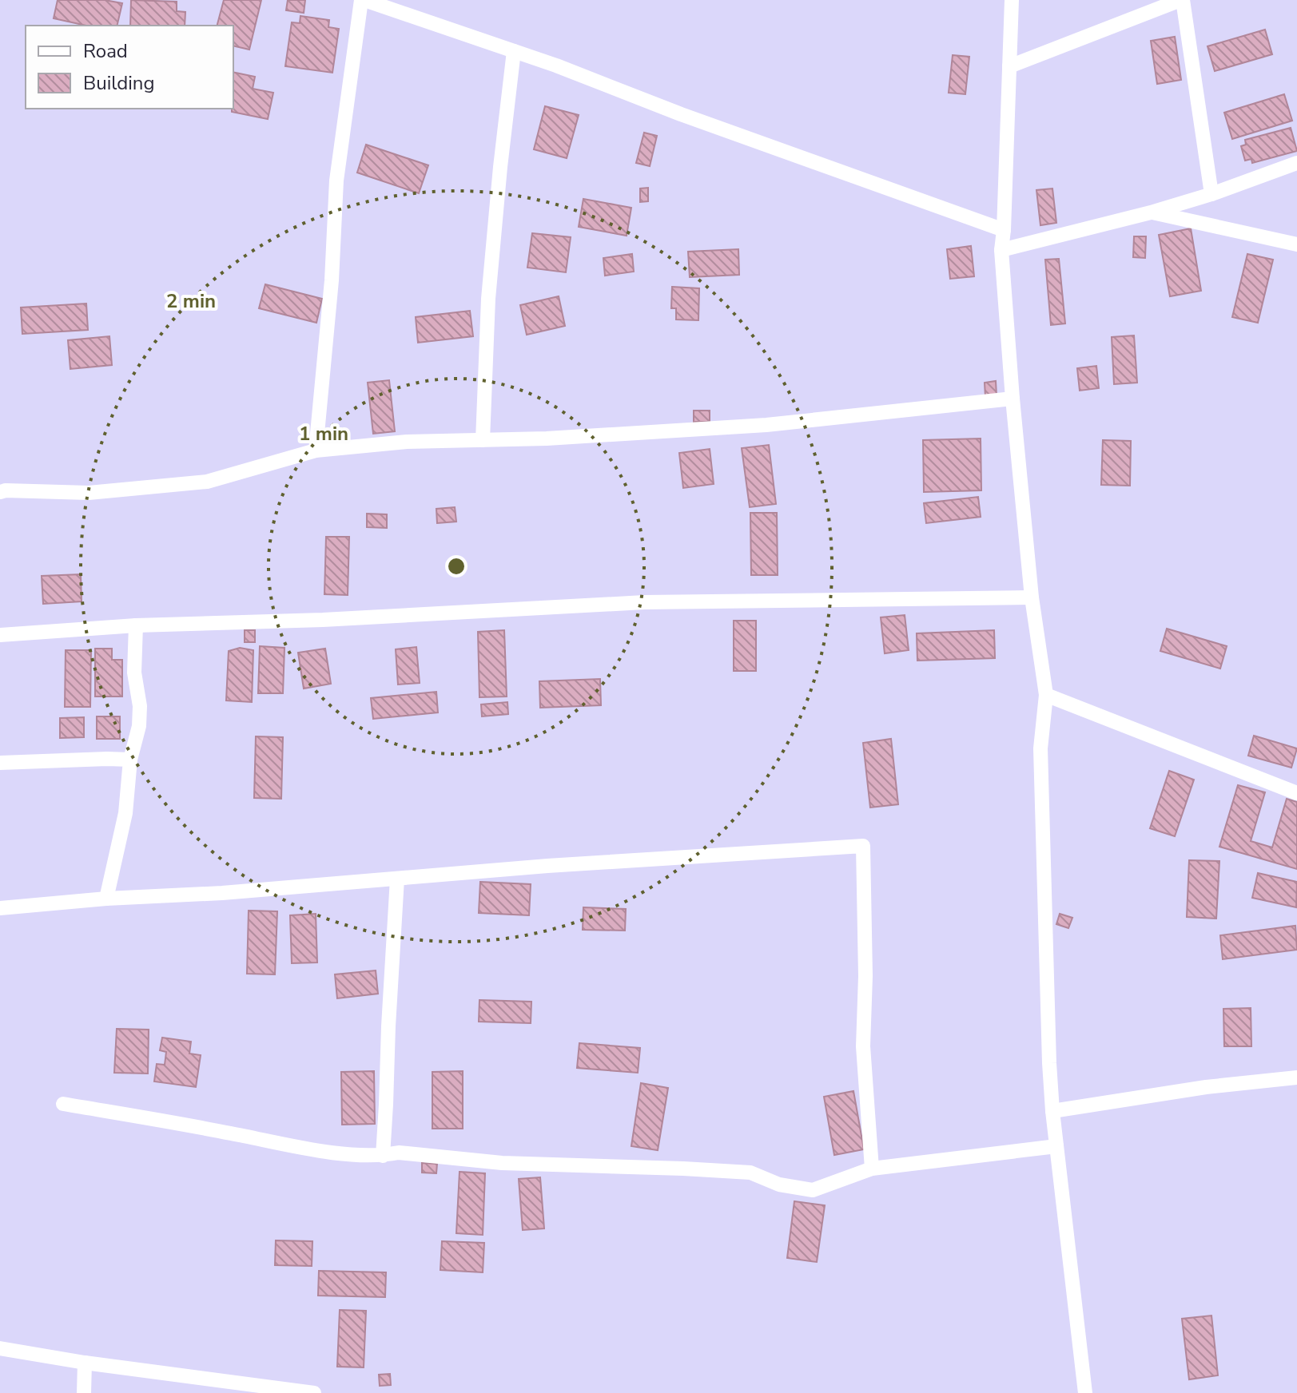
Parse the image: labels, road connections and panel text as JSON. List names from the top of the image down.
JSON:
{
  "legend": ["Road", "Building"],
  "rings": ["2 min", "1 min"]
}
